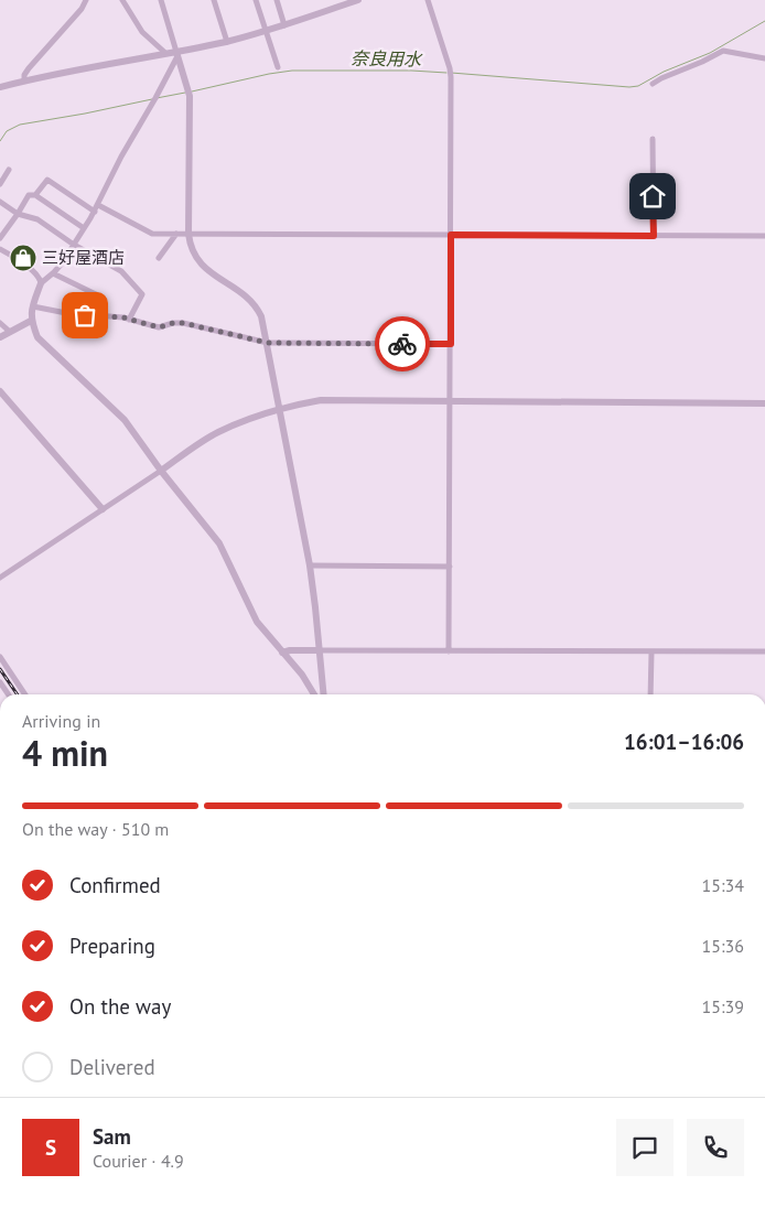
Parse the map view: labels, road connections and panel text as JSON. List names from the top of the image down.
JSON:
{
  "water": ["奈良用水"],
  "places": {
    "shop": ["三好屋酒店"]
  },
  "page": {
    "heading": ["4 min", "Arriving in", "16:01–16:06"],
    "panel": ["Sam", "Courier · 4.9"],
    "bar": "On the way · 510 m",
    "list": [
      ["Confirmed", "15:34"],
      ["Preparing", "15:36"],
      ["On the way", "15:39"],
      "Delivered"
    ],
    "round": "S"
  }
}
